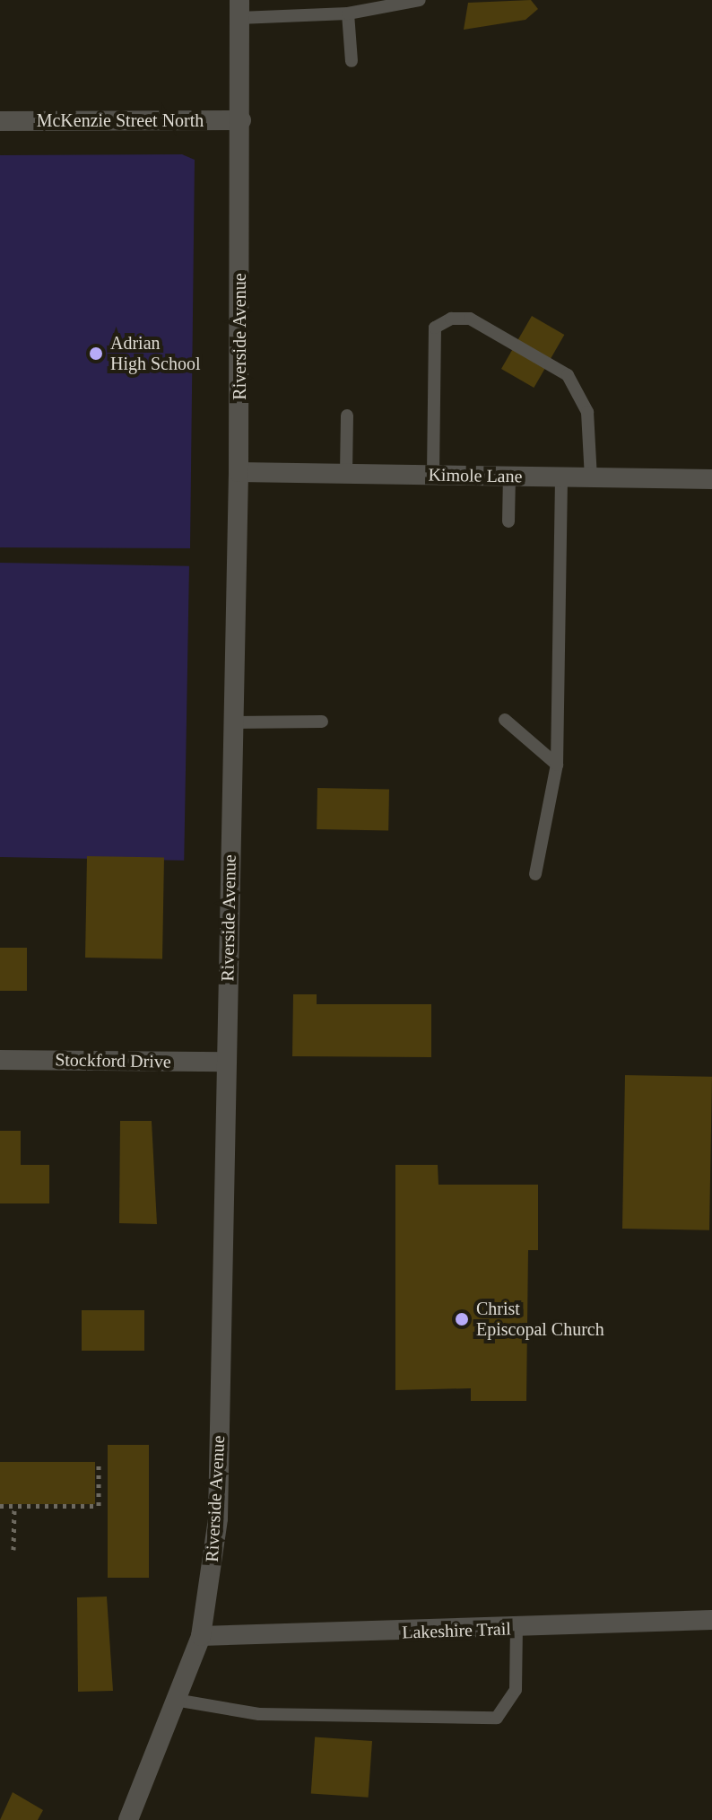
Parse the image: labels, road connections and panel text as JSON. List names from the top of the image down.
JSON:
{
  "streets": {
    "street": [
      "McKenzie Street North",
      "Riverside Avenue",
      "Kimole Lane",
      "Stockford Drive",
      "Lakeshire Trail"
    ]
  },
  "crossings": [
    ["McKenzie Street North", "Riverside Avenue"],
    ["Riverside Avenue", "Kimole Lane"],
    ["Riverside Avenue", "Stockford Drive"],
    ["Riverside Avenue", "Lakeshire Trail"]
  ],
  "places": ["Adrian High School", "Christ Episcopal Church"]
}
